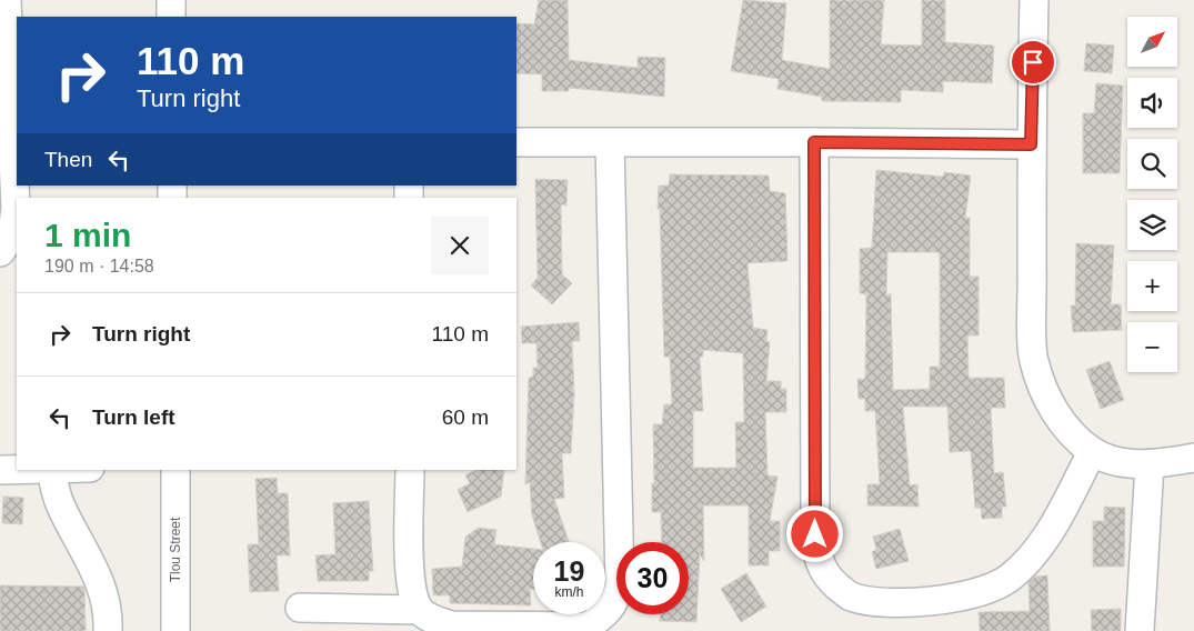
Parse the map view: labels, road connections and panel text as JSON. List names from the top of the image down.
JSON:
{
  "streets": {
    "street": ["Tlou Street"]
  },
  "north": "top right",
  "page": {
    "map_buttons": ["+", "−"],
    "turn": ["110 m", "Turn right"],
    "then": "Then",
    "heading": ["1 min", "190 m · 14:58"],
    "list": [
      {
        "name": "Turn right",
        "value": "110 m"
      },
      {
        "name": "Turn left",
        "value": "60 m"
      }
    ],
    "speed": "19 km/h",
    "limit": "30"
  }
}
